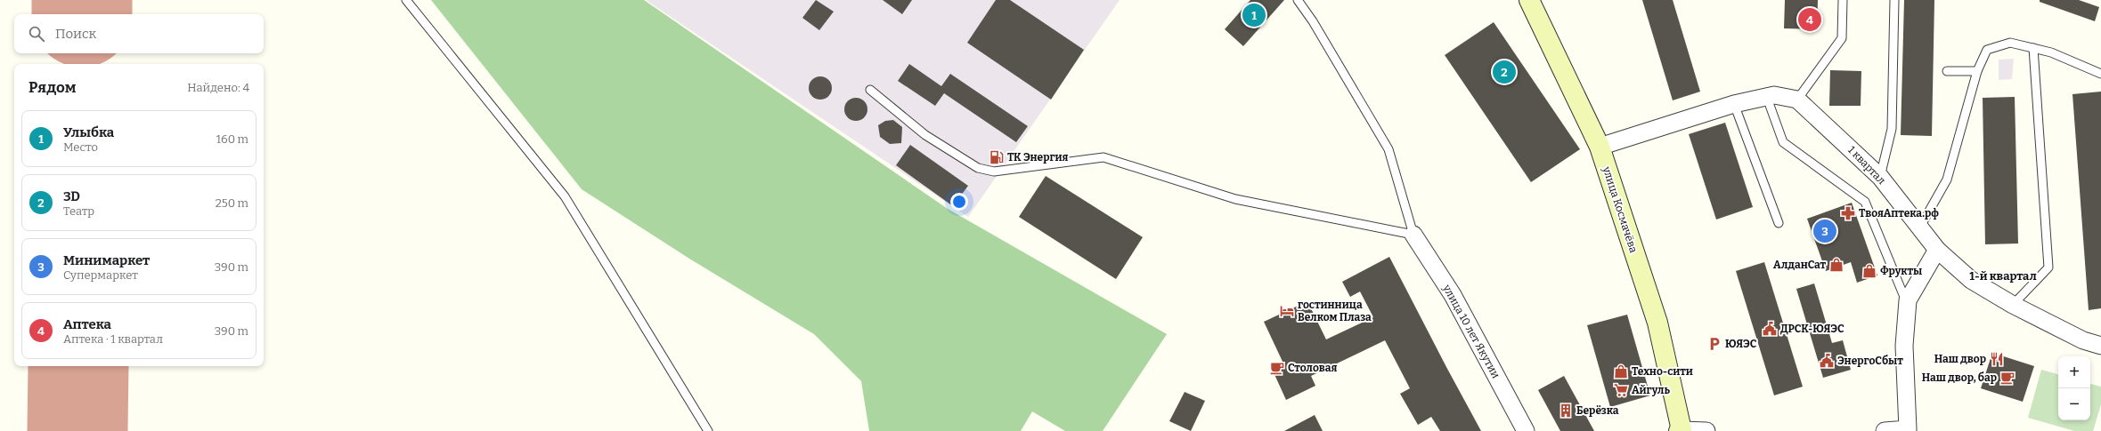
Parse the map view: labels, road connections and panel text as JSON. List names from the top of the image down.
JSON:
{
  "streets": {
    "main road": ["улица Космачёва"],
    "street": ["1 квартал", "улица 10 лет Якутии"]
  },
  "districts": ["1-й квартал"],
  "places": {
    "fuel station": ["ТК Энергия"],
    "pharmacy": ["ТвояАптека.рф"],
    "shop": ["АлданСат", "Фрукты", "Техно-сити"],
    "hotel": ["гостинница Велком Плаза"],
    "public building": ["ДРСК-ЮЯЭС", "ЭнергоСбыт"],
    "parking": ["ЮЯЭС"],
    "restaurant": ["Наш двор"],
    "cafe": ["Столовая", "Наш двор, бар"],
    "supermarket": ["Айгуль"],
    "building": ["Берёзка"]
  },
  "page": {
    "pins": [
      "1",
      "4",
      "2",
      "3"
    ],
    "search": "Поиск",
    "heading": ["Рядом", "Найдено: 4"],
    "list": [
      {
        "mark": "1",
        "name": "Улыбка",
        "note": "Место",
        "value": "160 m"
      },
      {
        "mark": "2",
        "name": "3D",
        "note": "Театр",
        "value": "250 m"
      },
      {
        "mark": "3",
        "name": "Минимаркет",
        "note": "Супермаркет",
        "value": "390 m"
      },
      {
        "mark": "4",
        "name": "Аптека",
        "note": "Аптека · 1 квартал",
        "value": "390 m"
      }
    ],
    "map_buttons": ["+", "−"]
  }
}
